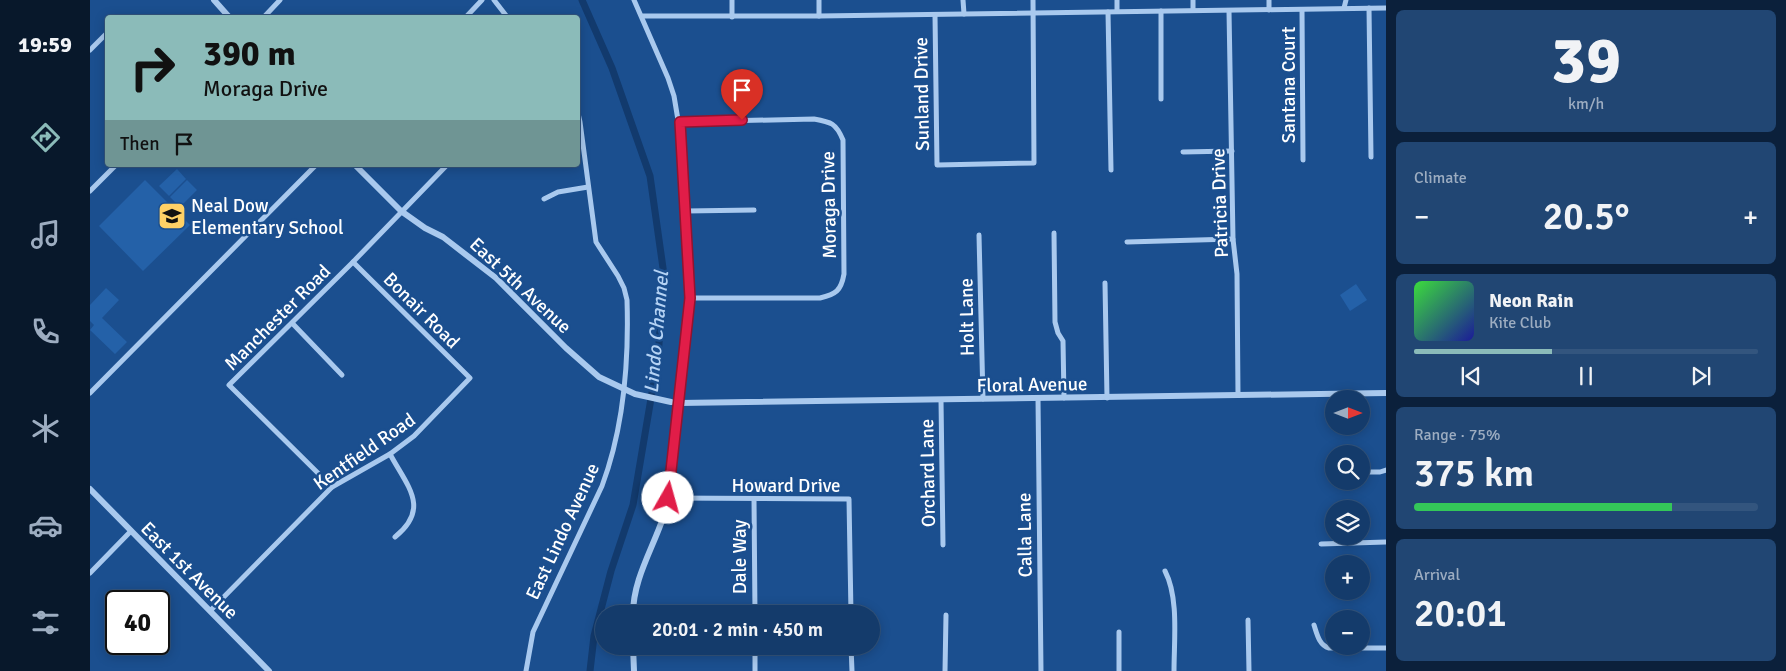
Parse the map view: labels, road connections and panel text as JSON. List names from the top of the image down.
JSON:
{
  "streets": {
    "street": [
      "Santana Court",
      "Sunland Drive",
      "Patricia Drive",
      "Moraga Drive",
      "East 5th Avenue",
      "Bonair Road",
      "Manchester Road",
      "Holt Lane",
      "Floral Avenue",
      "Kentfield Road",
      "Orchard Lane",
      "Howard Drive",
      "East Lindo Avenue",
      "Calla Lane",
      "Dale Way",
      "East 1st Avenue"
    ]
  },
  "crossings": [
    ["Patricia Drive", "Floral Avenue"],
    ["East 5th Avenue", "Manchester Road"],
    ["East 5th Avenue", "Floral Avenue"],
    ["East 5th Avenue", "East Lindo Avenue"],
    ["Bonair Road", "Manchester Road"],
    ["Bonair Road", "Kentfield Road"],
    ["Manchester Road", "Kentfield Road"],
    ["Holt Lane", "Floral Avenue"],
    ["Floral Avenue", "Orchard Lane"],
    ["Floral Avenue", "Calla Lane"],
    ["Kentfield Road", "East 1st Avenue"],
    ["Howard Drive", "Dale Way"]
  ],
  "water": ["Lindo Channel"],
  "places": {
    "school or university": ["Neal Dow Elementary School"]
  },
  "north": "right",
  "page": {
    "tabs": "19:59",
    "tile": [
      ["39", "km/h"],
      "Climate",
      ["Range · 75%", "375 km"],
      ["Arrival", "20:01"]
    ],
    "turn": ["390 m", "Moraga Drive"],
    "then": "Then",
    "heat": ["−", "20.5°", "+"],
    "song": ["Neon Rain", "Kite Club"],
    "map_buttons": ["+", "−"],
    "limit": "40",
    "trip": "20:01 · 2 min · 450 m"
  }
}
